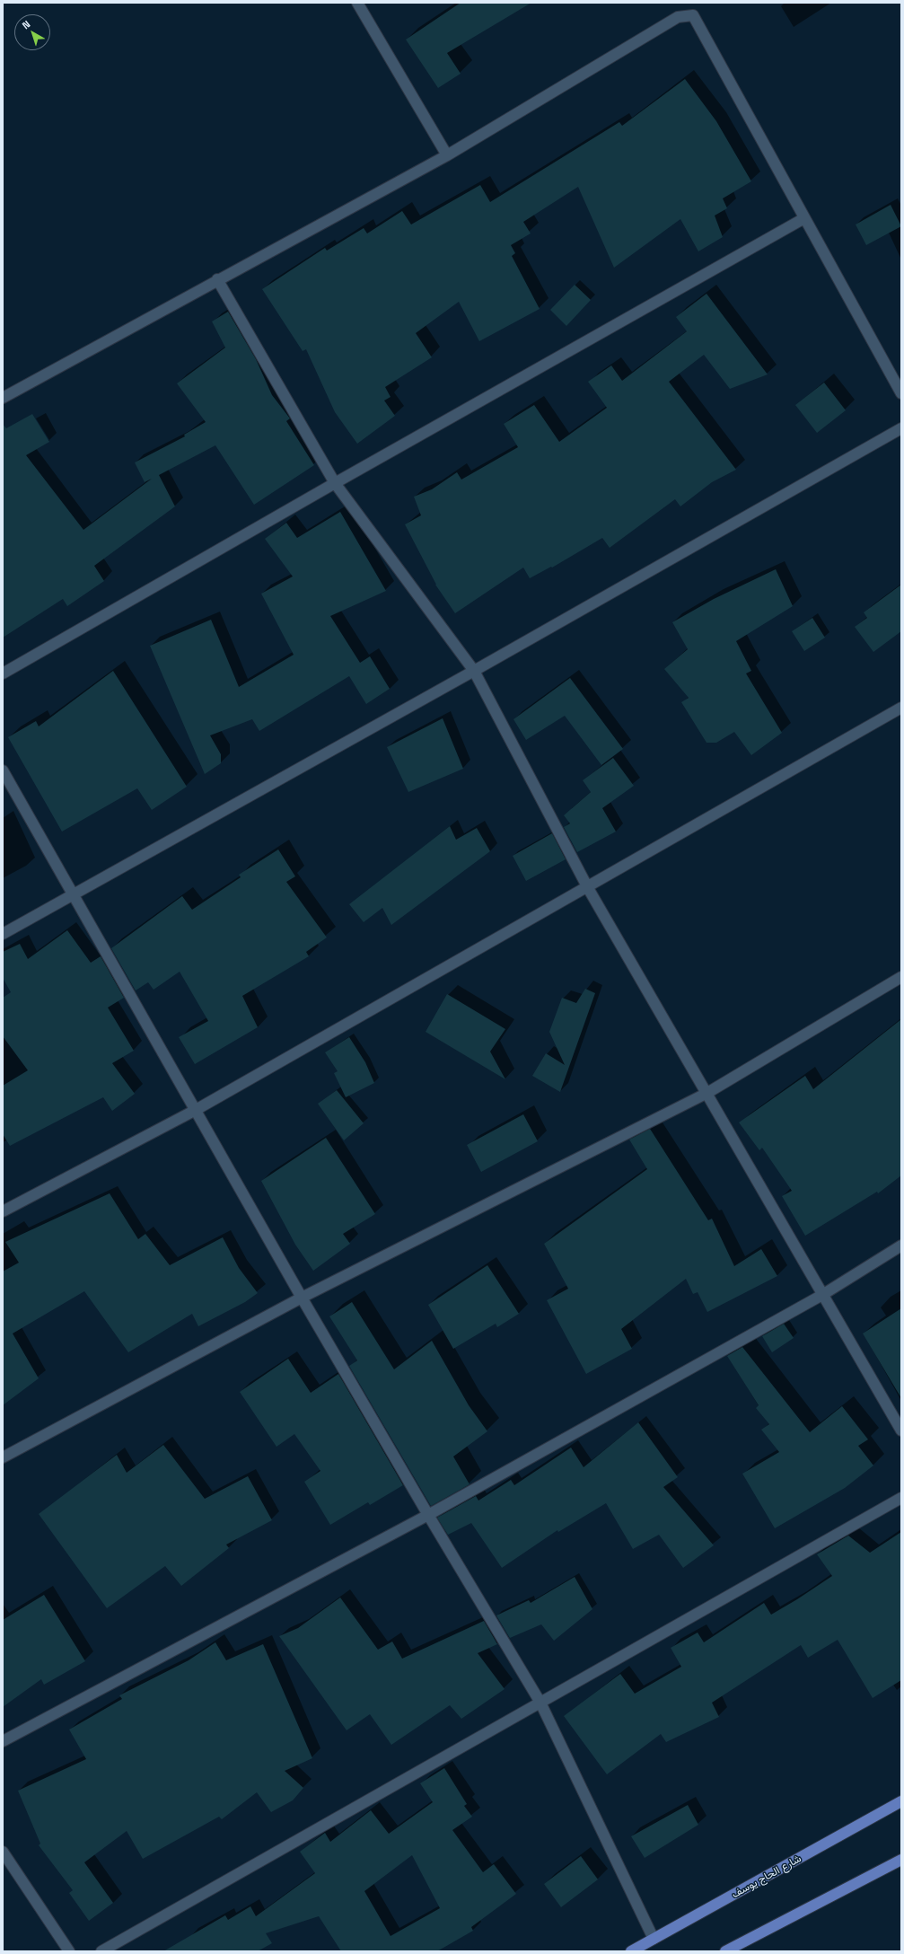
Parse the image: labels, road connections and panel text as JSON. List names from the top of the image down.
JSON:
{
  "streets": {
    "main road": ["شارع الحاج يوسف"]
  },
  "north": "top left"
}
